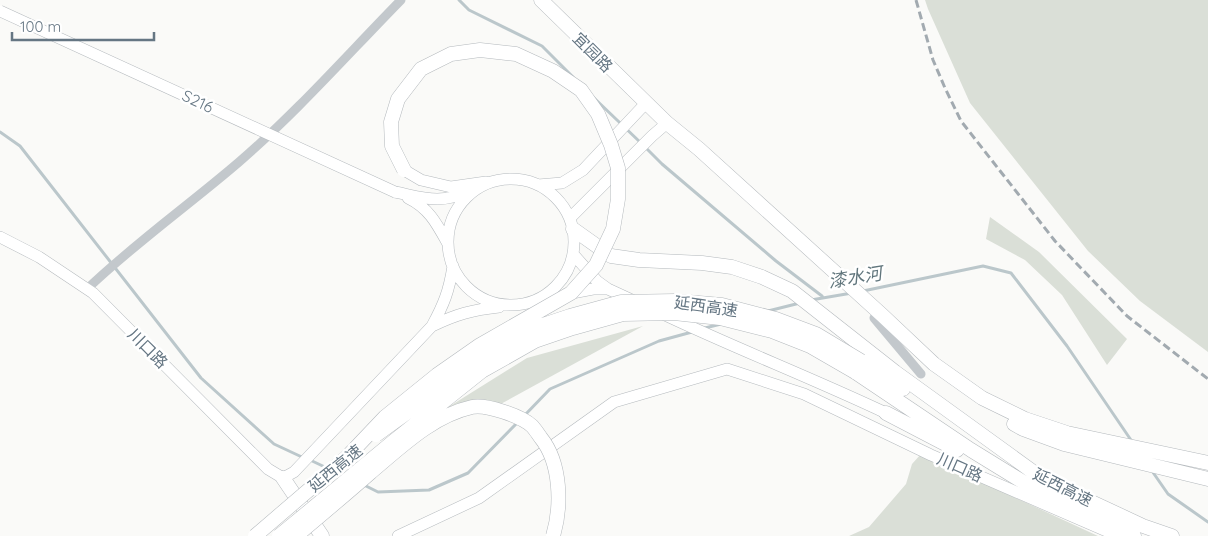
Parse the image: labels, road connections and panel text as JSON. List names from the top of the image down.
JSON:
{
  "streets": {
    "highway": ["宜园路", "延西高速"],
    "main road": ["S216", "川口路"]
  },
  "water": ["漆水河"],
  "scale_bar": "100 m"
}
